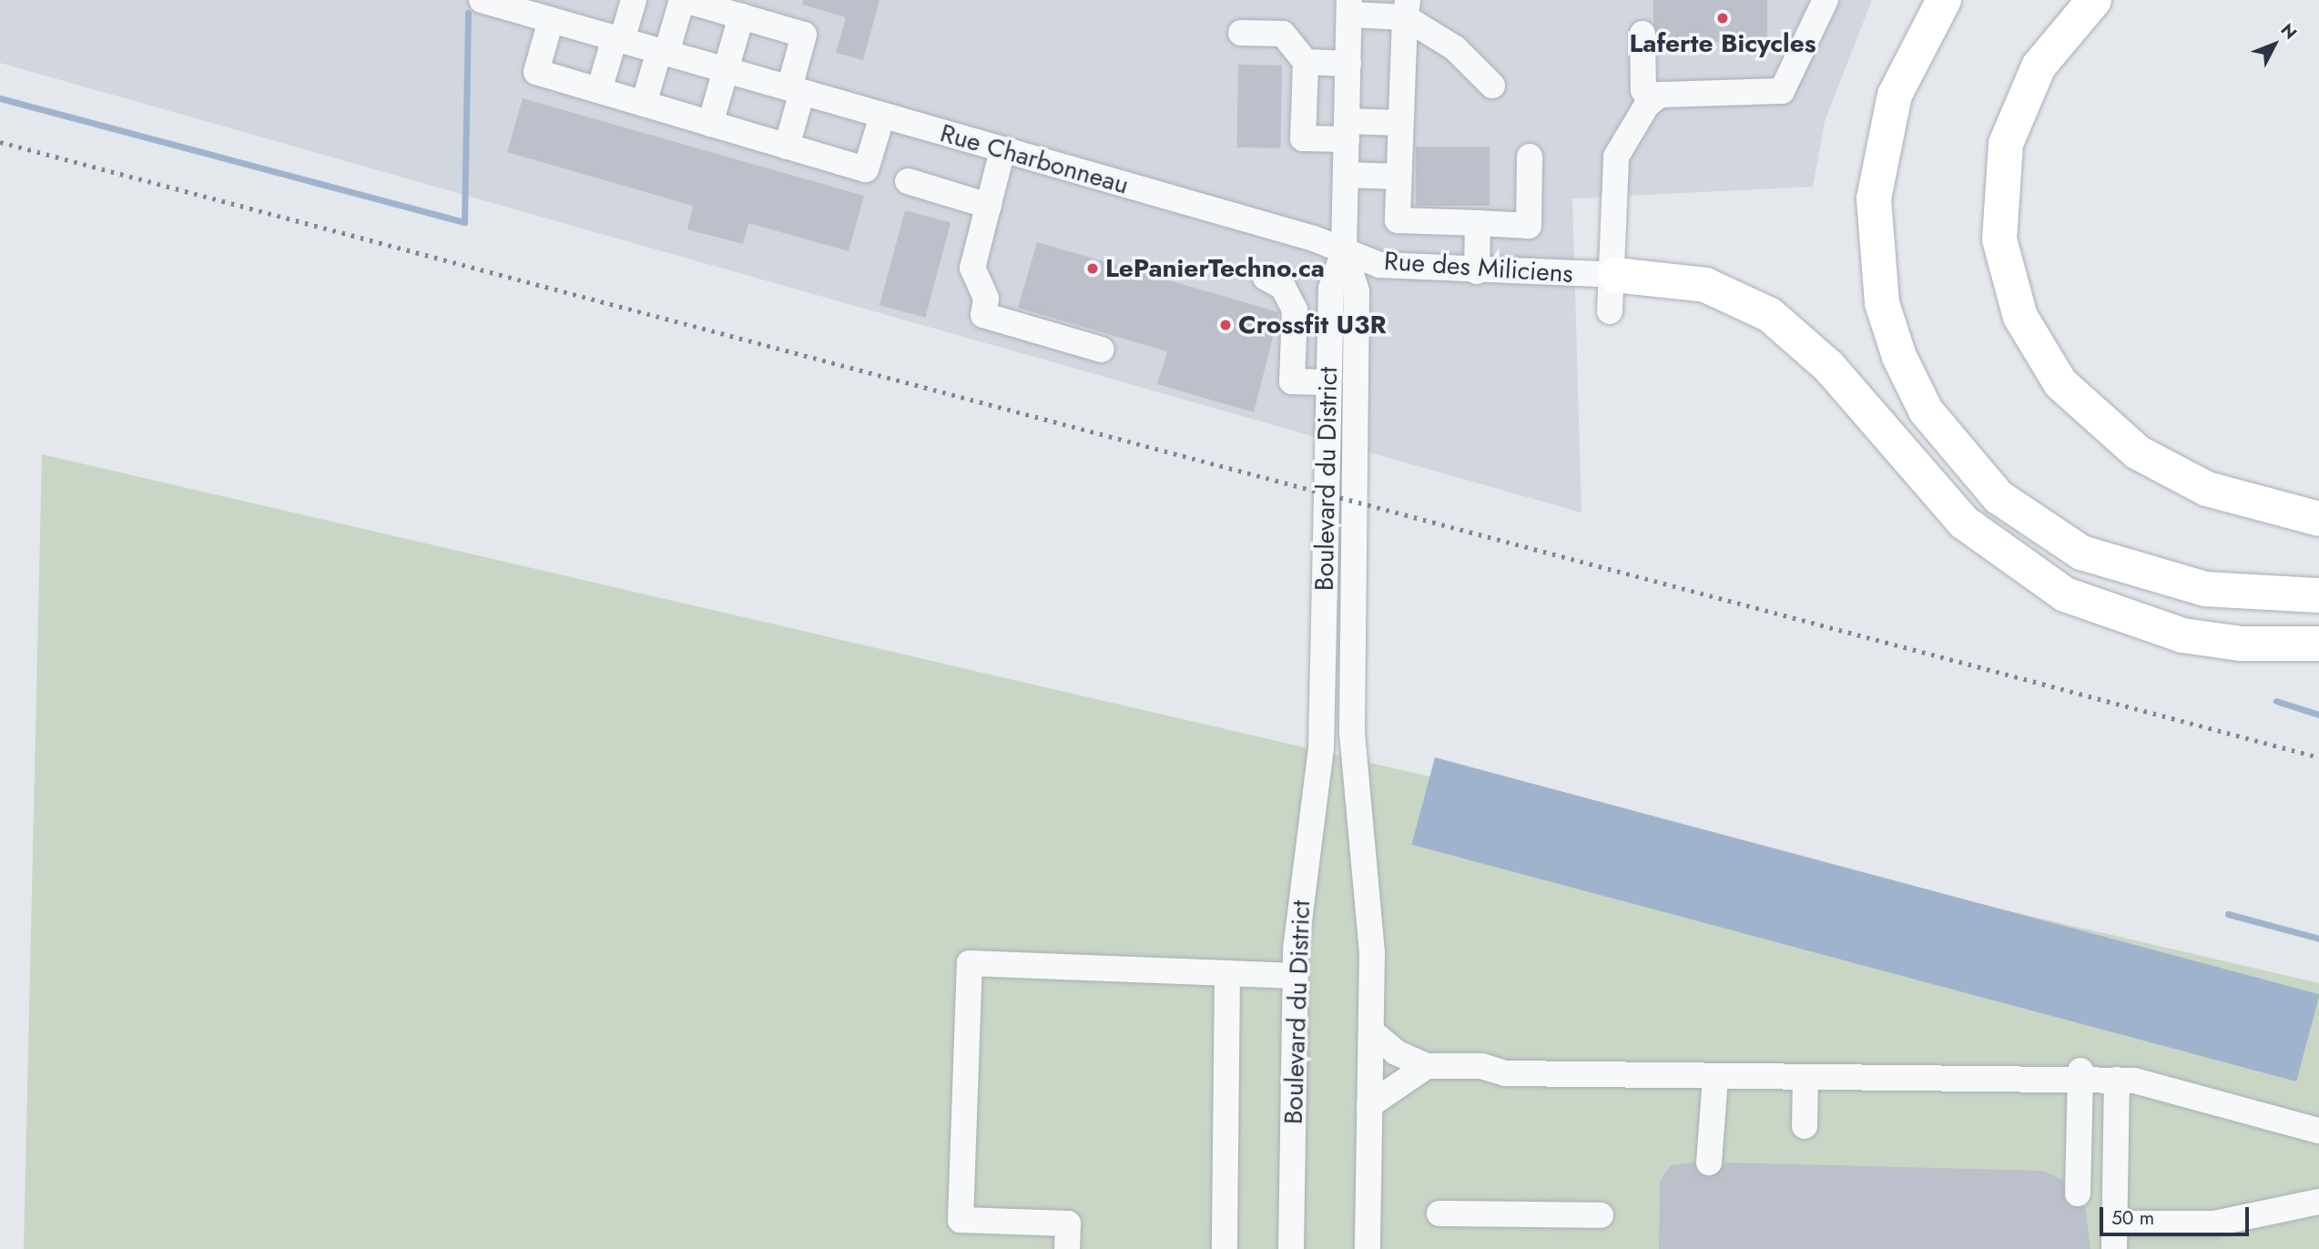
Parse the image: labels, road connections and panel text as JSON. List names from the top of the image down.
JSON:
{
  "streets": {
    "street": ["Rue Charbonneau", "Rue des Miliciens", "Boulevard du District"]
  },
  "crossings": [
    ["Rue Charbonneau", "Rue des Miliciens"],
    ["Rue Charbonneau", "Boulevard du District"],
    ["Rue des Miliciens", "Boulevard du District"]
  ],
  "places": ["Laferte Bicycles", "LePanierTechno.ca", "Crossfit U3R"],
  "scale_bar": "50 m",
  "north": "top right"
}
